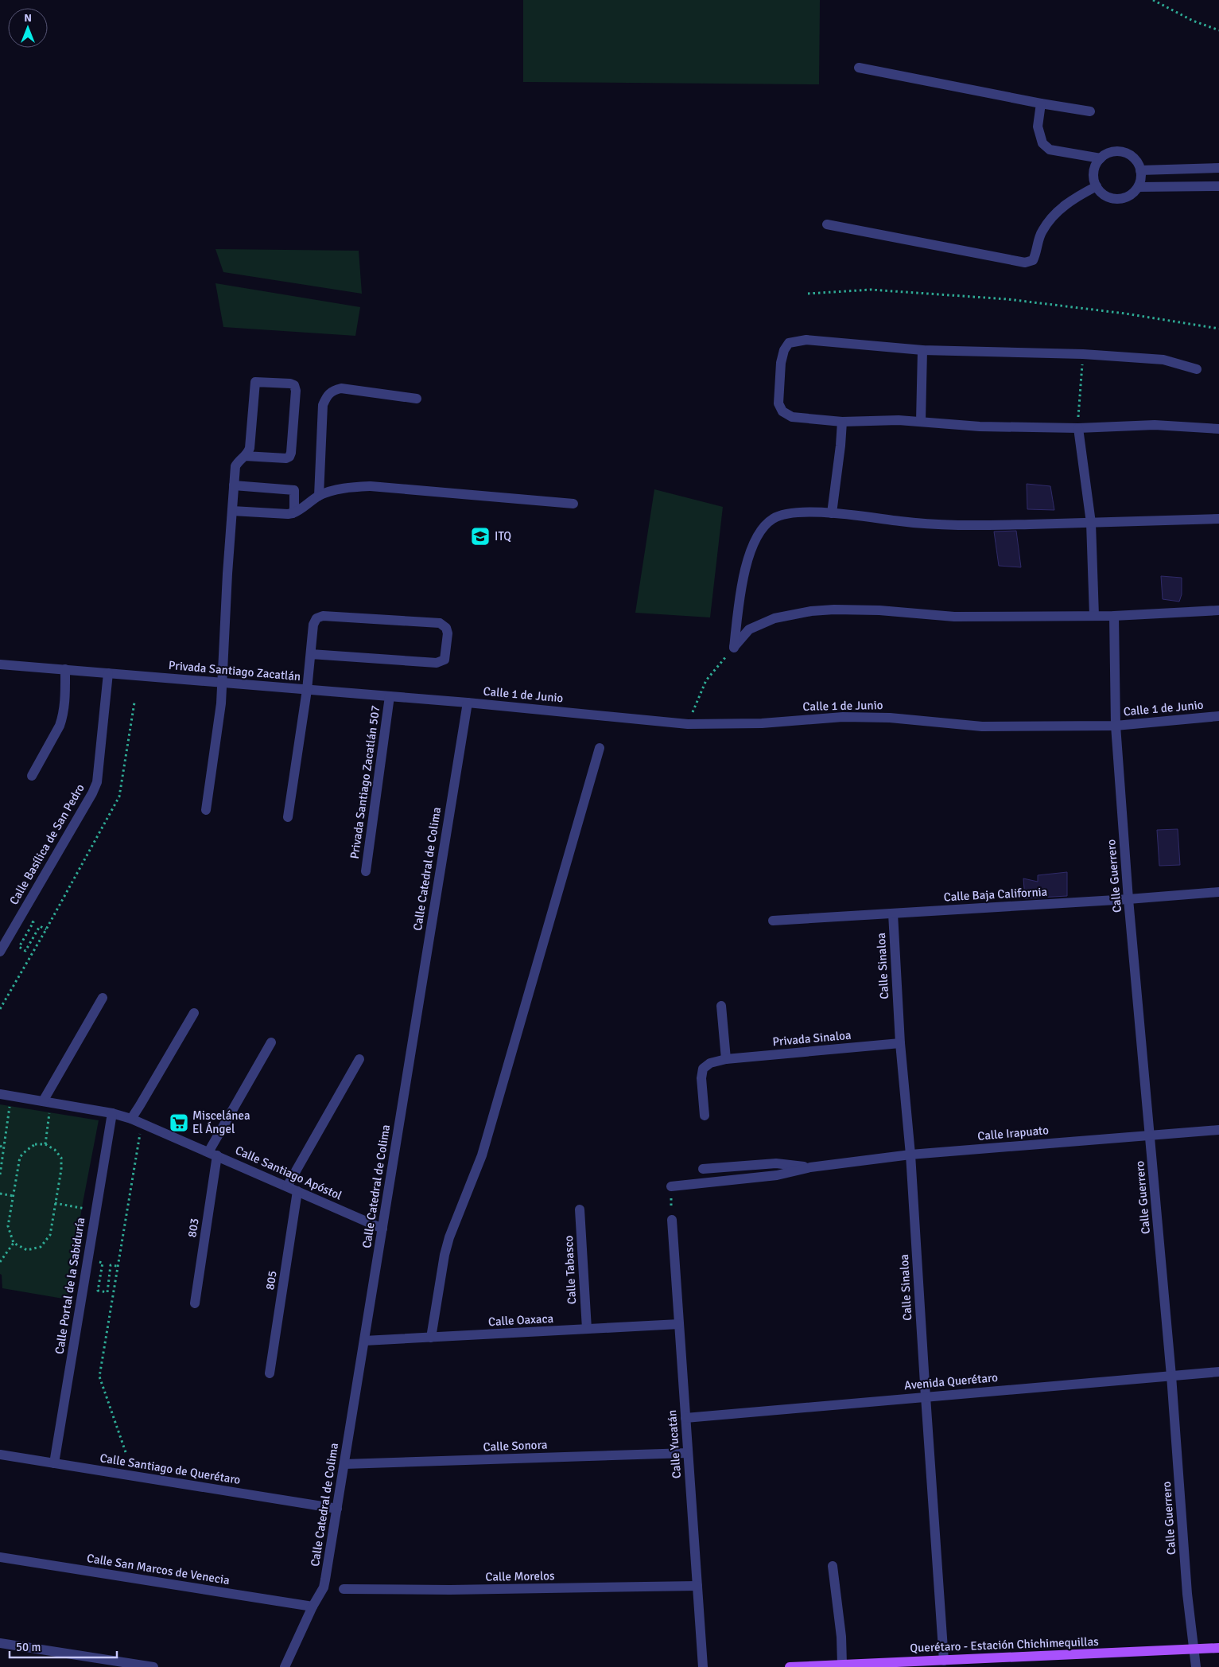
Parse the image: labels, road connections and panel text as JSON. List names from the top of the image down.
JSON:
{
  "streets": {
    "main road": ["Querétaro - Estación Chichimequillas"],
    "street": [
      "Privada Santiago Zacatlán",
      "Calle 1 de Junio",
      "Privada Santiago Zacatlán 507",
      "Calle Basílica de San Pedro",
      "Calle Catedral de Colima",
      "Calle Guerrero",
      "Calle Baja California",
      "Calle Sinaloa",
      "Privada Sinaloa",
      "Calle Irapuato",
      "Calle Santiago Apóstol",
      "803",
      "Calle Tabasco",
      "805",
      "Calle Portal de la Sabiduría",
      "Calle Oaxaca",
      "Avenida Querétaro",
      "Calle Yucatán",
      "Calle Sonora",
      "Calle Santiago de Querétaro",
      "Calle San Marcos de Venecia",
      "Calle Morelos"
    ]
  },
  "crossings": [
    ["Privada Santiago Zacatlán", "Calle 1 de Junio"],
    ["Privada Santiago Zacatlán", "Privada Santiago Zacatlán 507"],
    ["Privada Santiago Zacatlán", "Calle Basílica de San Pedro"],
    ["Privada Santiago Zacatlán", "Calle Catedral de Colima"],
    ["Calle 1 de Junio", "Calle Catedral de Colima"],
    ["Calle 1 de Junio", "Calle Guerrero"],
    ["Calle Catedral de Colima", "Calle Santiago Apóstol"],
    ["Calle Catedral de Colima", "Calle Oaxaca"],
    ["Calle Catedral de Colima", "Calle Sonora"],
    ["Calle Catedral de Colima", "Calle Santiago de Querétaro"],
    ["Calle Catedral de Colima", "Calle San Marcos de Venecia"],
    ["Calle Guerrero", "Calle Baja California"],
    ["Calle Guerrero", "Calle Irapuato"],
    ["Calle Guerrero", "Avenida Querétaro"],
    ["Calle Guerrero", "Querétaro - Estación Chichimequillas"],
    ["Calle Baja California", "Calle Sinaloa"],
    ["Calle Sinaloa", "Privada Sinaloa"],
    ["Calle Sinaloa", "Calle Irapuato"],
    ["Calle Sinaloa", "Avenida Querétaro"],
    ["Calle Sinaloa", "Querétaro - Estación Chichimequillas"],
    ["Calle Santiago Apóstol", "803"],
    ["Calle Santiago Apóstol", "805"],
    ["Calle Santiago Apóstol", "Calle Portal de la Sabiduría"],
    ["Calle Tabasco", "Calle Oaxaca"],
    ["Calle Portal de la Sabiduría", "Calle Santiago de Querétaro"],
    ["Calle Oaxaca", "Calle Yucatán"],
    ["Avenida Querétaro", "Calle Yucatán"],
    ["Calle Yucatán", "Calle Sonora"],
    ["Calle Yucatán", "Calle Morelos"]
  ],
  "places": {
    "school or university": ["ITQ"],
    "supermarket": ["Miscelánea El Ángel"]
  },
  "scale_bar": "50 m",
  "north": "top"
}
